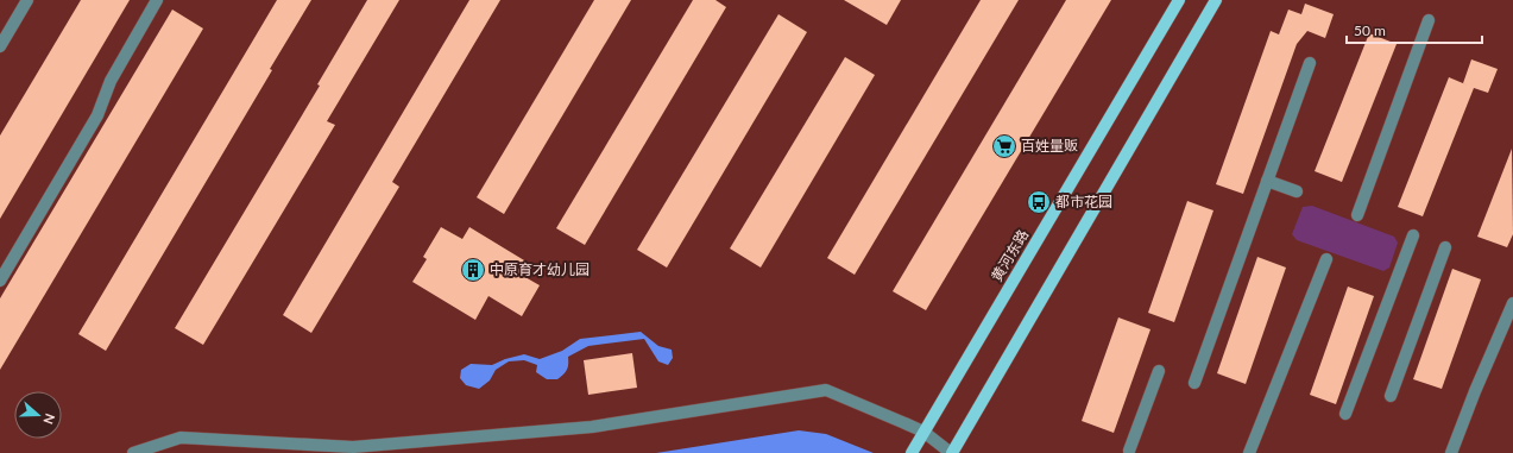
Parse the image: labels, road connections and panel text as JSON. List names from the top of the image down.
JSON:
{
  "streets": {
    "main road": ["黄河东路"]
  },
  "places": {
    "supermarket": ["百姓量贩"],
    "bus stop": ["都市花园"],
    "building": ["中原育才幼儿园"]
  },
  "scale_bar": "50 m",
  "north": "right"
}
